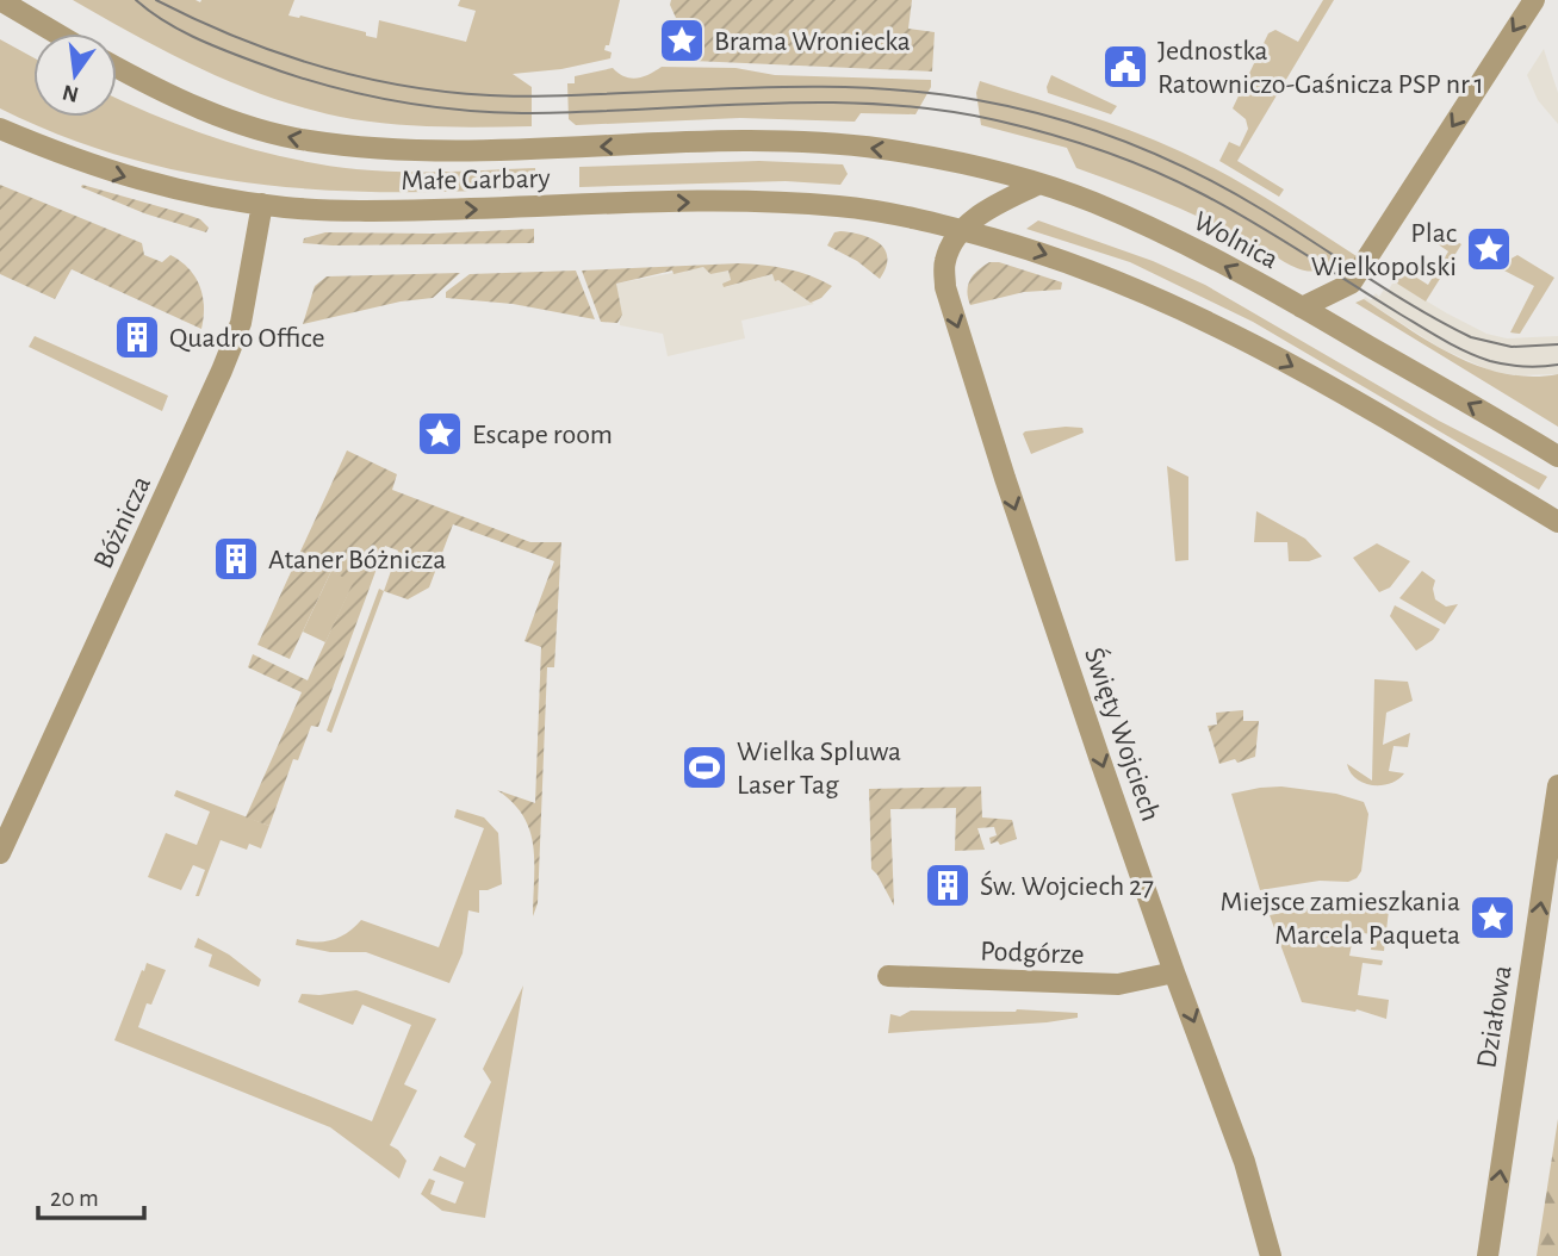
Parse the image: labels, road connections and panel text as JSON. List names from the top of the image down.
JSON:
{
  "streets": {
    "street": [
      "Małe Garbary",
      "Wolnica",
      "Bóżnicza",
      "Święty Wojciech",
      "Podgórze",
      "Działowa"
    ]
  },
  "crossings": [
    ["Małe Garbary", "Wolnica"],
    ["Małe Garbary", "Bóżnicza"],
    ["Małe Garbary", "Święty Wojciech"],
    ["Święty Wojciech", "Podgórze"]
  ],
  "one_way": ["Święty Wojciech", "Działowa"],
  "places": {
    "place": [
      "Brama Wroniecka",
      "Plac Wielkopolski",
      "Escape room",
      "Miejsce zamieszkania Marcela Paqueta"
    ],
    "public building": ["Jednostka Ratowniczo-Gaśnicza PSP nr 1"],
    "building": ["Quadro Office", "Ataner Bóżnicza", "Św. Wojciech 27"],
    "sports": ["Wielka Spluwa Laser Tag"]
  },
  "scale_bar": "20 m",
  "north": "bottom"
}
